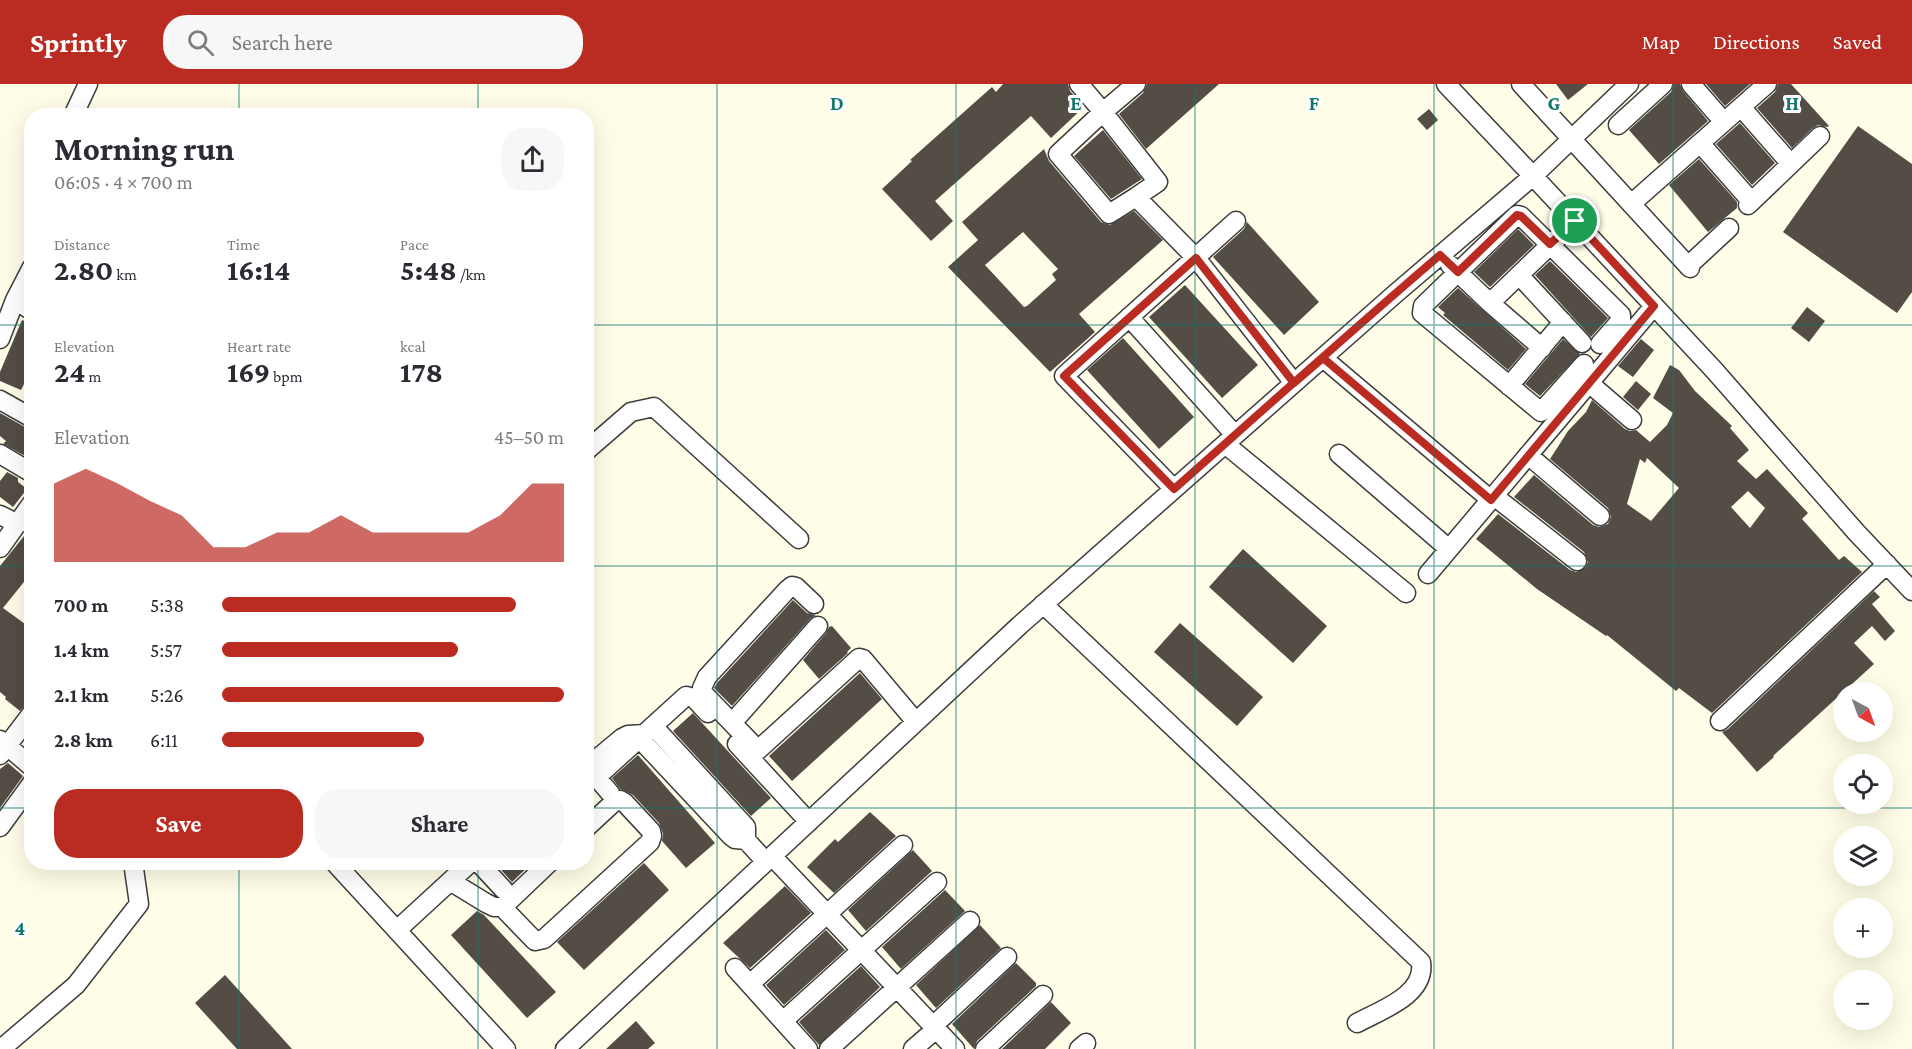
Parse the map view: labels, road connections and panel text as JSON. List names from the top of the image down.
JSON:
{
  "north": "bottom right",
  "page": {
    "header": "Sprintly",
    "search": "Search here",
    "nav": ["Map", "Directions", "Saved"],
    "heading": ["Morning run", "06:05 · 4 × 700 m"],
    "stats": [
      ["Distance", "2.80 km"],
      ["Time", "16:14"],
      ["Pace", "5:48 /km"],
      ["Elevation", "24 m"],
      ["Heart rate", "169 bpm"],
      ["kcal", "178"]
    ],
    "chart": ["Elevation", "45–50 m"],
    "list": [
      {
        "name": "700 m",
        "note": "5:38"
      },
      {
        "name": "1.4 km",
        "note": "5:57"
      },
      {
        "name": "2.1 km",
        "note": "5:26"
      },
      {
        "name": "2.8 km",
        "note": "6:11"
      }
    ],
    "map_buttons": ["+", "−"],
    "buttons": ["Save", "Share"]
  },
  "grid": {
    "columns": [
      "D",
      "E",
      "F",
      "G",
      "H"
    ],
    "rows": ["4"]
  }
}
